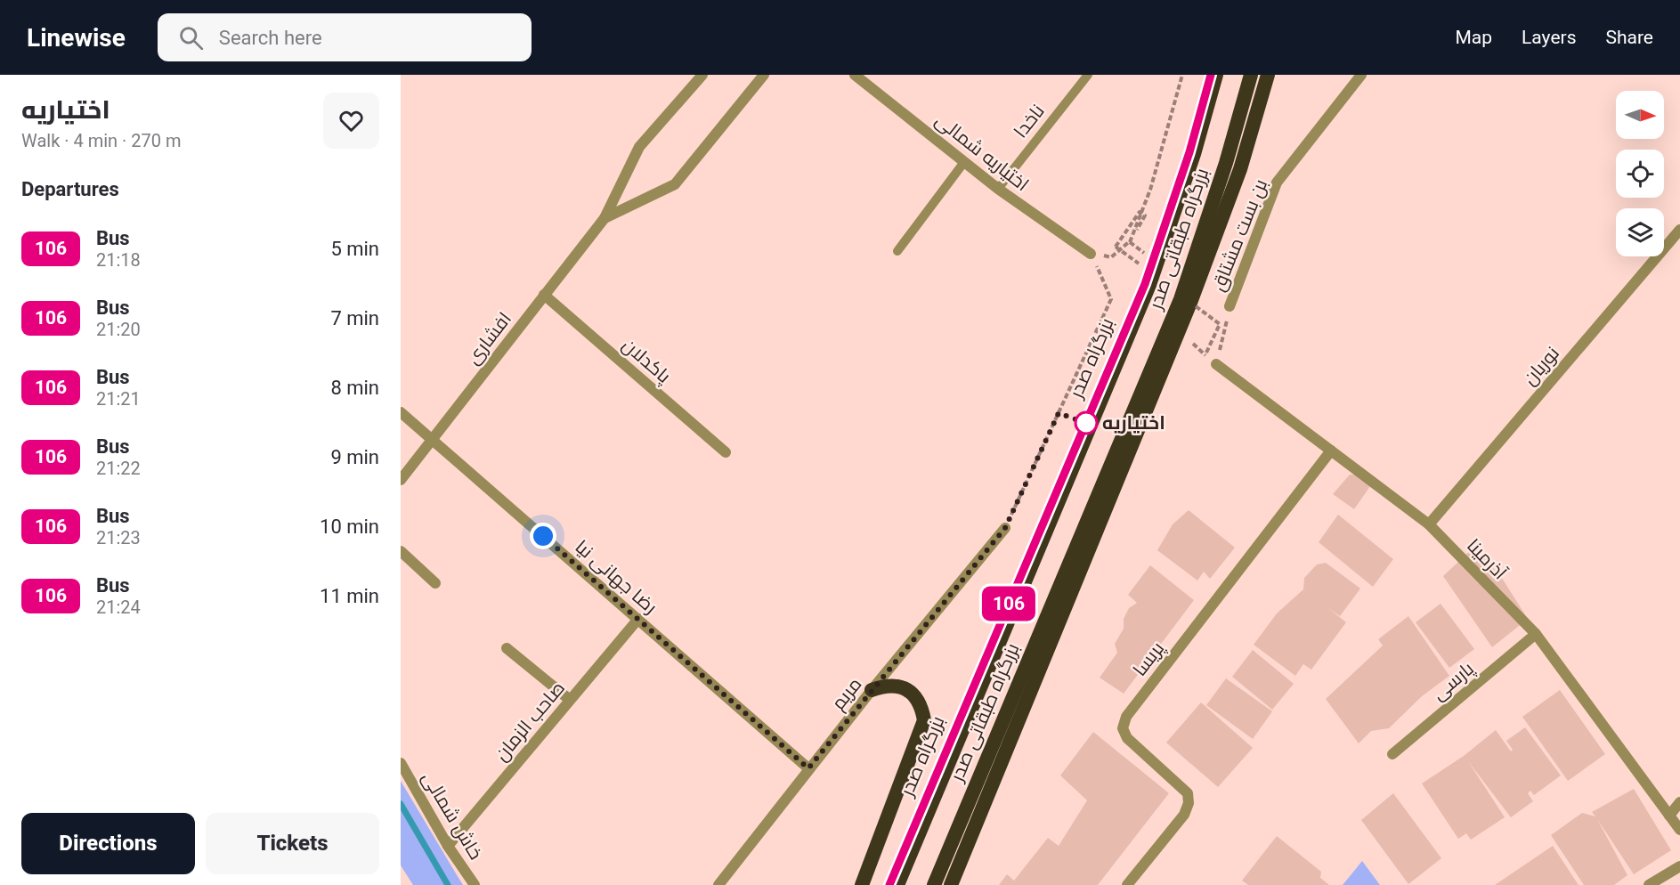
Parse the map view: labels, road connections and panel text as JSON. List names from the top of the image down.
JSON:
{
  "streets": {
    "highway": ["بزرگراه طبقاتی صدر", "بزرگراه صدر"],
    "street": [
      "اختیاریه شمالی",
      "بن بست مشتاق",
      "افشاری",
      "پاکدلان",
      "نوریان",
      "آذرمینا",
      "رضا جهانی نیا",
      "پریسا",
      "پارسی",
      "مریم",
      "صاحب الزمان",
      "خاش شمالی"
    ],
    "lane": ["ناخدا"]
  },
  "crossings": [
    ["ناخدا", "اختیاریه شمالی"],
    ["افشاری", "پاکدلان"],
    ["افشاری", "رضا جهانی نیا"],
    ["نوریان", "آذرمینا"],
    ["آذرمینا", "پریسا"],
    ["آذرمینا", "پارسی"],
    ["رضا جهانی نیا", "مریم"],
    ["رضا جهانی نیا", "صاحب الزمان"],
    ["صاحب الزمان", "خاش شمالی"]
  ],
  "places": ["اختیاریه"],
  "lines": ["bus line 106"],
  "north": "right",
  "page": {
    "header": "Linewise",
    "search": "Search here",
    "nav": ["Map", "Layers", "Share"],
    "heading": [
      ["اختیاریه", "Walk · 4 min · 270 m"],
      "Departures"
    ],
    "on_map": "106",
    "list": [
      {
        "mark": "106",
        "name": "Bus",
        "note": "21:18",
        "value": "5 min"
      },
      {
        "mark": "106",
        "name": "Bus",
        "note": "21:20",
        "value": "7 min"
      },
      {
        "mark": "106",
        "name": "Bus",
        "note": "21:21",
        "value": "8 min"
      },
      {
        "mark": "106",
        "name": "Bus",
        "note": "21:22",
        "value": "9 min"
      },
      {
        "mark": "106",
        "name": "Bus",
        "note": "21:23",
        "value": "10 min"
      },
      {
        "mark": "106",
        "name": "Bus",
        "note": "21:24",
        "value": "11 min"
      }
    ],
    "buttons": ["Directions", "Tickets"]
  }
}
